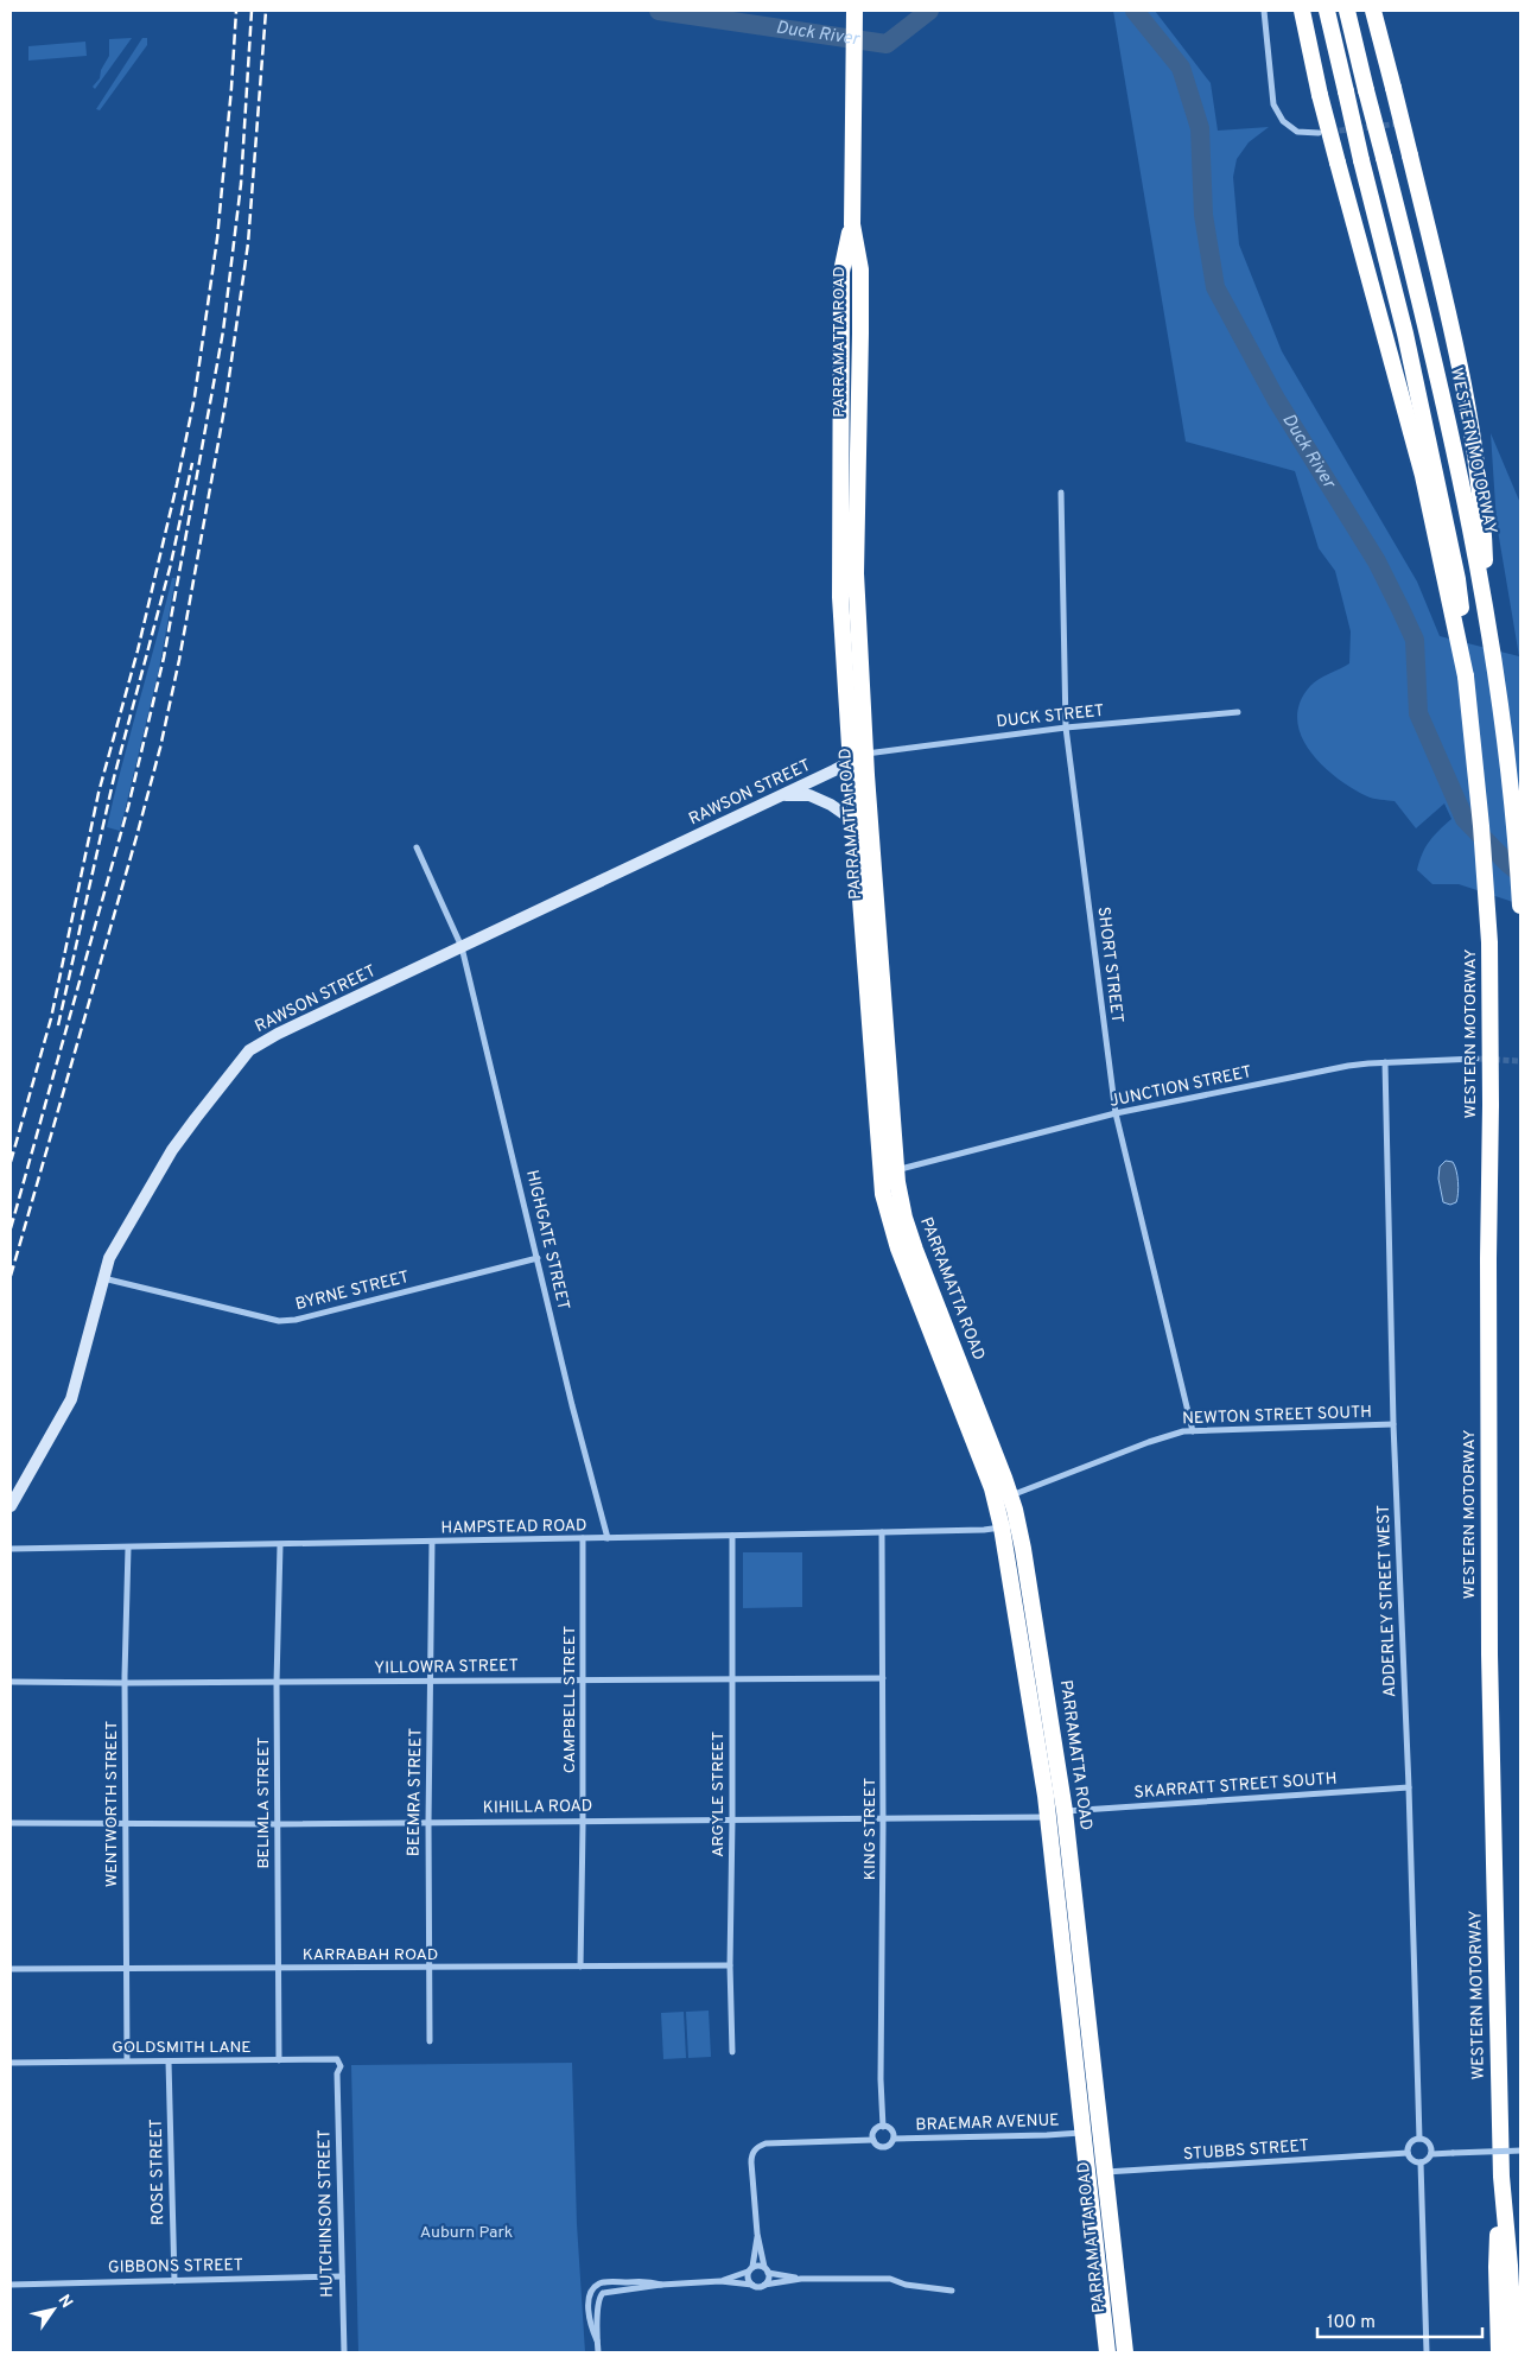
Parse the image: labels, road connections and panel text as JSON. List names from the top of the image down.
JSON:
{
  "streets": {
    "highway": ["PARRAMATTA ROAD", "WESTERN MOTORWAY"],
    "main road": ["RAWSON STREET"],
    "street": [
      "DUCK STREET",
      "SHORT STREET",
      "JUNCTION STREET",
      "HIGHGATE STREET",
      "BYRNE STREET",
      "NEWTON STREET SOUTH",
      "HAMPSTEAD ROAD",
      "ADDERLEY STREET WEST",
      "YILLOWRA STREET",
      "CAMPBELL STREET",
      "SKARRATT STREET SOUTH",
      "BEEMRA STREET",
      "ARGYLE STREET",
      "BELIMLA STREET",
      "WENTWORTH STREET",
      "KIHILLA ROAD",
      "KING STREET",
      "KARRABAH ROAD",
      "GOLDSMITH LANE",
      "BRAEMAR AVENUE",
      "STUBBS STREET",
      "ROSE STREET",
      "HUTCHINSON STREET",
      "GIBBONS STREET"
    ]
  },
  "crossings": [
    ["PARRAMATTA ROAD", "DUCK STREET"],
    ["PARRAMATTA ROAD", "RAWSON STREET"],
    ["PARRAMATTA ROAD", "JUNCTION STREET"],
    ["PARRAMATTA ROAD", "NEWTON STREET SOUTH"],
    ["PARRAMATTA ROAD", "HAMPSTEAD ROAD"],
    ["PARRAMATTA ROAD", "SKARRATT STREET SOUTH"],
    ["PARRAMATTA ROAD", "KIHILLA ROAD"],
    ["PARRAMATTA ROAD", "BRAEMAR AVENUE"],
    ["PARRAMATTA ROAD", "STUBBS STREET"],
    ["DUCK STREET", "RAWSON STREET"],
    ["DUCK STREET", "SHORT STREET"],
    ["RAWSON STREET", "HIGHGATE STREET"],
    ["RAWSON STREET", "BYRNE STREET"],
    ["SHORT STREET", "JUNCTION STREET"],
    ["SHORT STREET", "NEWTON STREET SOUTH"],
    ["JUNCTION STREET", "ADDERLEY STREET WEST"],
    ["HIGHGATE STREET", "BYRNE STREET"],
    ["HIGHGATE STREET", "HAMPSTEAD ROAD"],
    ["NEWTON STREET SOUTH", "ADDERLEY STREET WEST"],
    ["HAMPSTEAD ROAD", "CAMPBELL STREET"],
    ["HAMPSTEAD ROAD", "BEEMRA STREET"],
    ["HAMPSTEAD ROAD", "ARGYLE STREET"],
    ["HAMPSTEAD ROAD", "BELIMLA STREET"],
    ["HAMPSTEAD ROAD", "WENTWORTH STREET"],
    ["HAMPSTEAD ROAD", "KING STREET"],
    ["ADDERLEY STREET WEST", "SKARRATT STREET SOUTH"],
    ["ADDERLEY STREET WEST", "STUBBS STREET"],
    ["YILLOWRA STREET", "CAMPBELL STREET"],
    ["YILLOWRA STREET", "BEEMRA STREET"],
    ["YILLOWRA STREET", "ARGYLE STREET"],
    ["YILLOWRA STREET", "BELIMLA STREET"],
    ["YILLOWRA STREET", "WENTWORTH STREET"],
    ["YILLOWRA STREET", "KING STREET"],
    ["CAMPBELL STREET", "KIHILLA ROAD"],
    ["CAMPBELL STREET", "KARRABAH ROAD"],
    ["SKARRATT STREET SOUTH", "KIHILLA ROAD"],
    ["BEEMRA STREET", "KIHILLA ROAD"],
    ["BEEMRA STREET", "KARRABAH ROAD"],
    ["ARGYLE STREET", "KIHILLA ROAD"],
    ["ARGYLE STREET", "KARRABAH ROAD"],
    ["BELIMLA STREET", "KIHILLA ROAD"],
    ["BELIMLA STREET", "KARRABAH ROAD"],
    ["BELIMLA STREET", "GOLDSMITH LANE"],
    ["WENTWORTH STREET", "KIHILLA ROAD"],
    ["WENTWORTH STREET", "KARRABAH ROAD"],
    ["WENTWORTH STREET", "GOLDSMITH LANE"],
    ["KIHILLA ROAD", "KING STREET"],
    ["KING STREET", "BRAEMAR AVENUE"],
    ["GOLDSMITH LANE", "ROSE STREET"],
    ["GOLDSMITH LANE", "HUTCHINSON STREET"],
    ["ROSE STREET", "GIBBONS STREET"],
    ["HUTCHINSON STREET", "GIBBONS STREET"]
  ],
  "water": ["Duck River"],
  "parks": ["Auburn Park"],
  "scale_bar": "100 m",
  "north": "top right"
}
